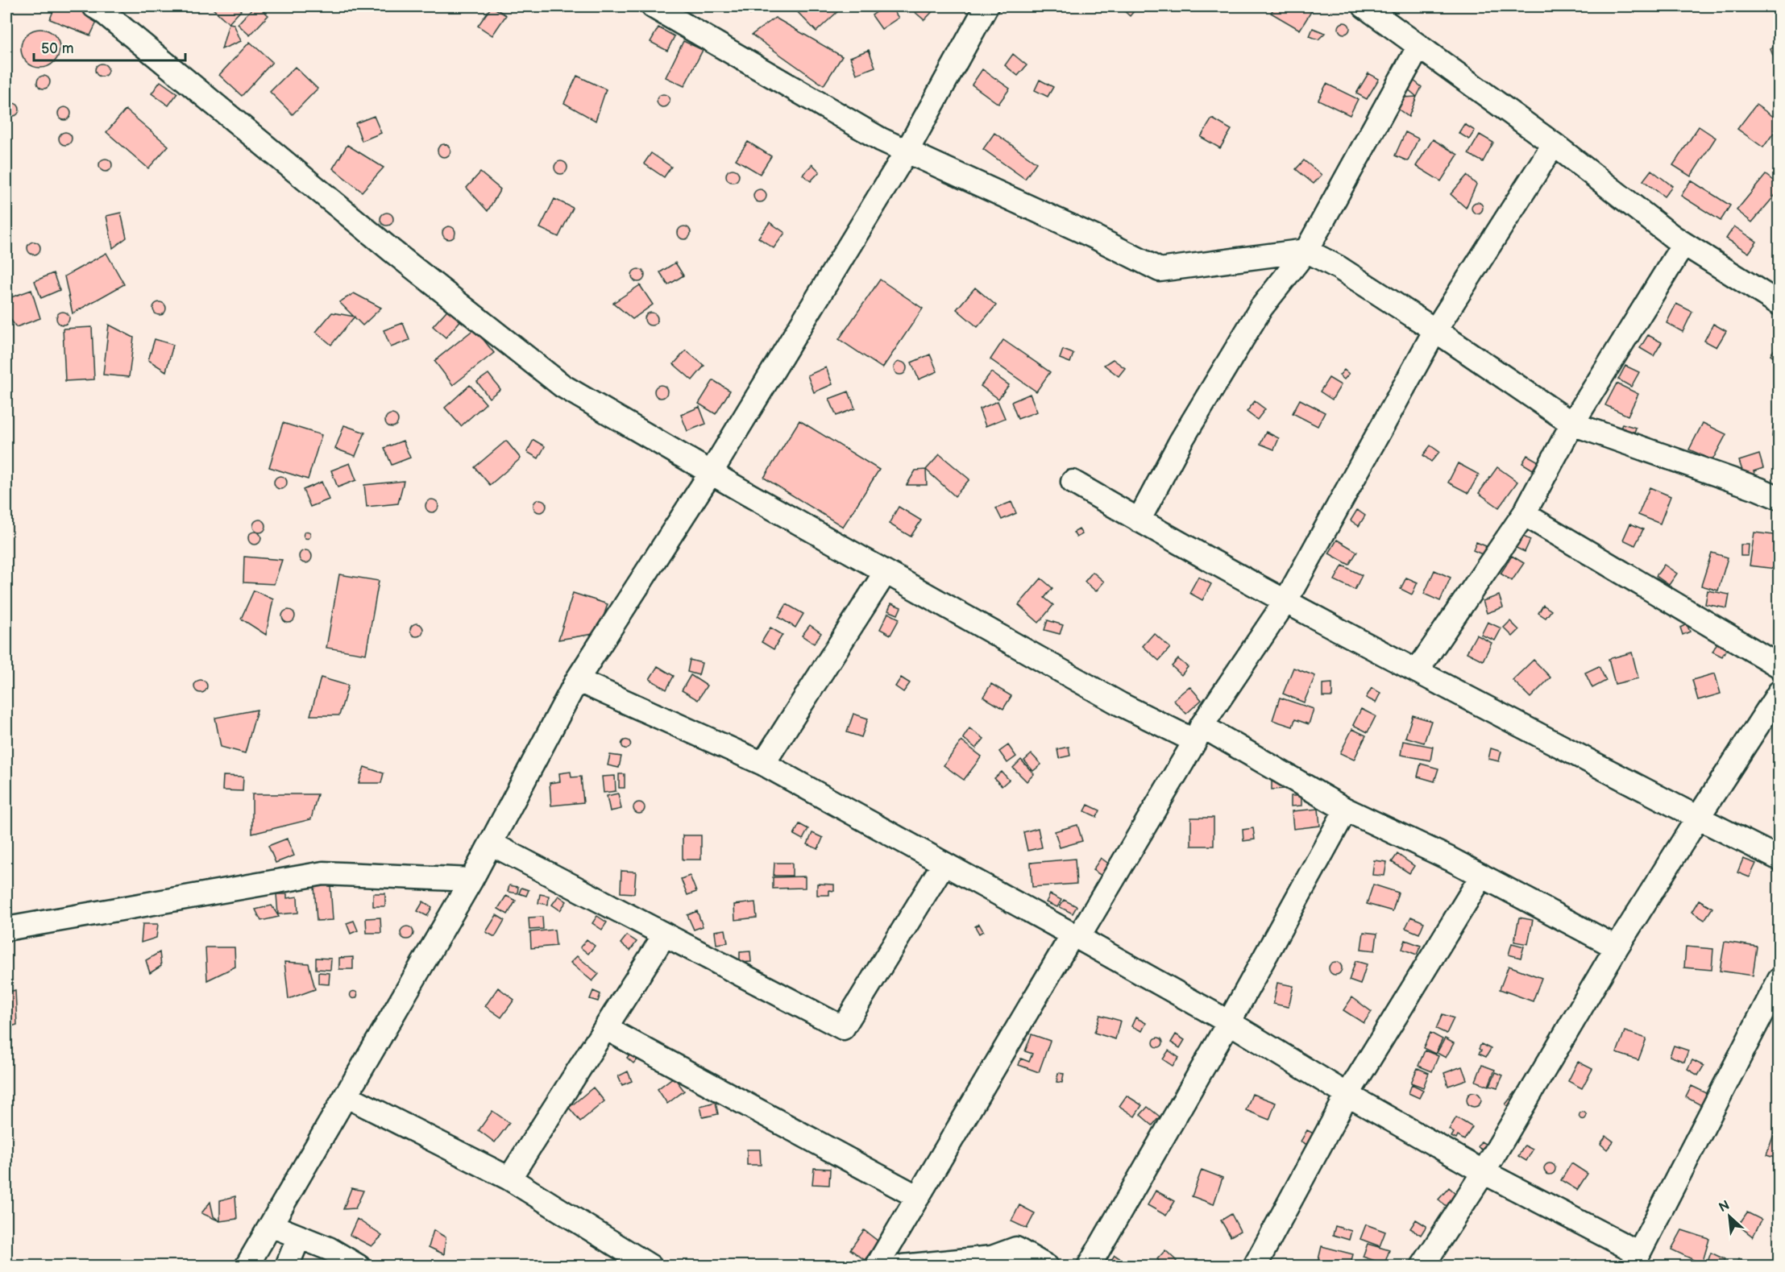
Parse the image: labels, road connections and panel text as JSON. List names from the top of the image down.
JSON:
{
  "scale_bar": "50 m",
  "north": "top left"
}
